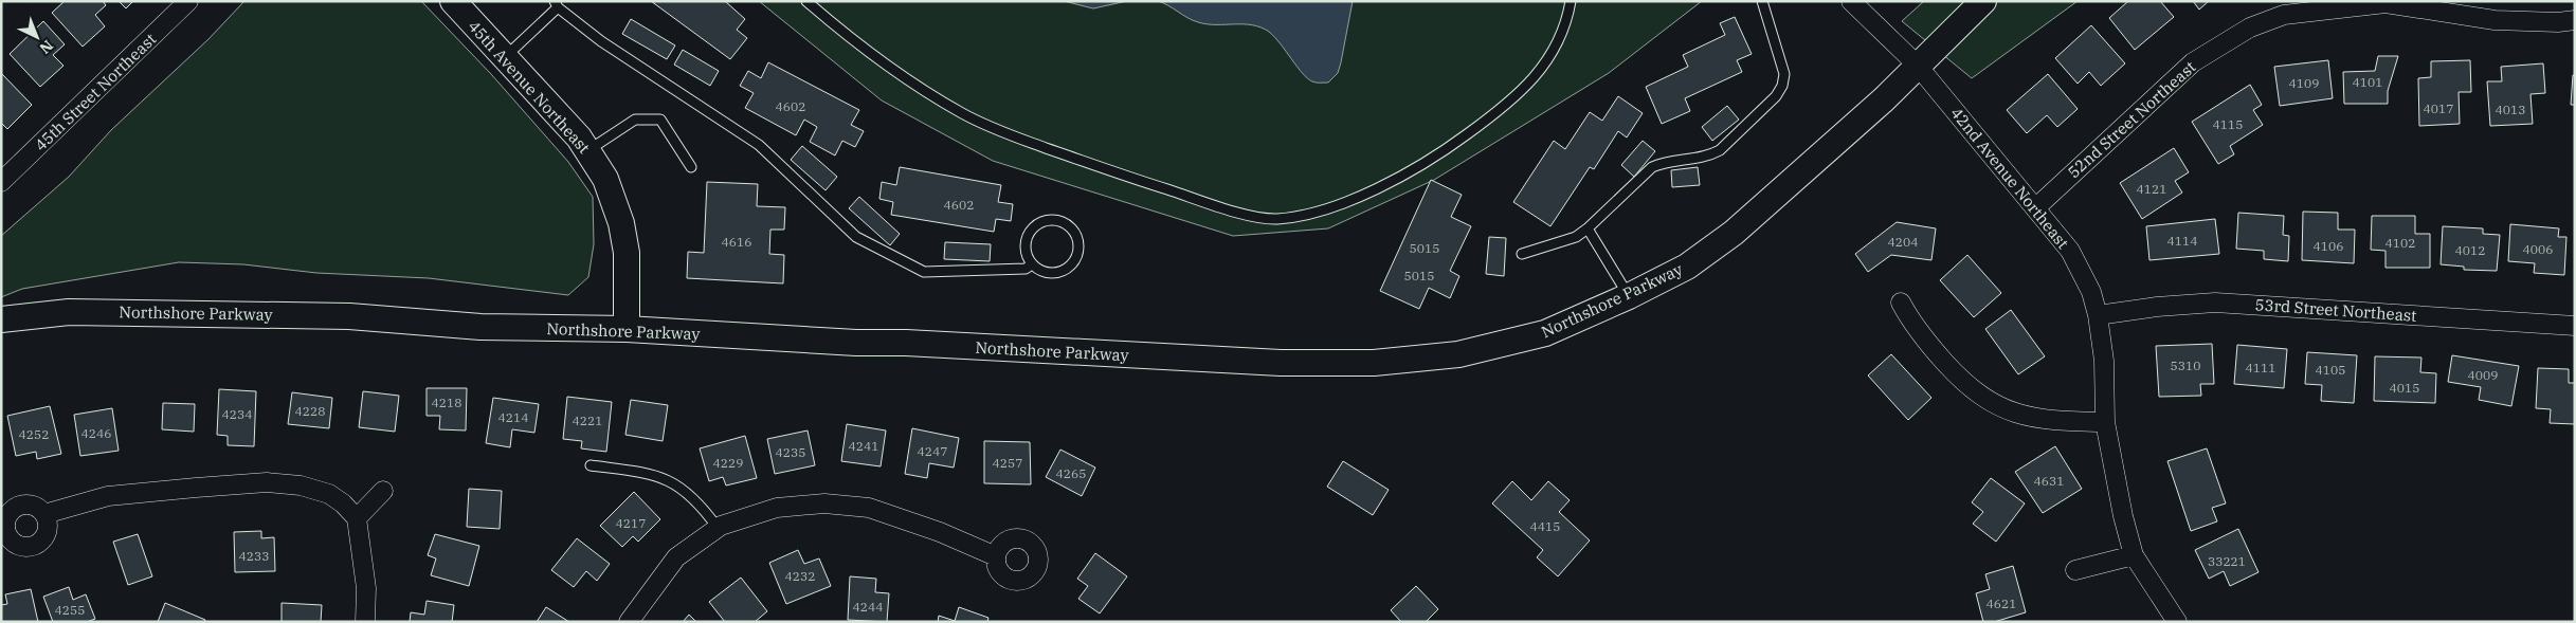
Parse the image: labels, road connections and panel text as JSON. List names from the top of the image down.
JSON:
{
  "streets": {
    "street": [
      "45th Avenue Northeast",
      "45th Street Northeast",
      "52nd Street Northeast",
      "42nd Avenue Northeast",
      "Northshore Parkway",
      "53rd Street Northeast"
    ]
  },
  "crossings": [
    ["45th Avenue Northeast", "Northshore Parkway"],
    ["52nd Street Northeast", "42nd Avenue Northeast"],
    ["42nd Avenue Northeast", "Northshore Parkway"],
    ["42nd Avenue Northeast", "53rd Street Northeast"]
  ],
  "house_numbers": [
    "4101",
    "4109",
    "4602",
    "4017",
    "4013",
    "4115",
    "4121",
    "4602",
    "4114",
    "4616",
    "4204",
    "4102",
    "4106",
    "5015",
    "4006",
    "4012",
    "5015",
    "5310",
    "4111",
    "4105",
    "4009",
    "4015",
    "4218",
    "4228",
    "4234",
    "4214",
    "4221",
    "4246",
    "4252",
    "4241",
    "4247",
    "4235",
    "4229",
    "4257",
    "4265",
    "4631",
    "4217",
    "4415",
    "4233",
    "33221",
    "4232",
    "4621",
    "4244",
    "4255"
  ],
  "north": "bottom right"
}
